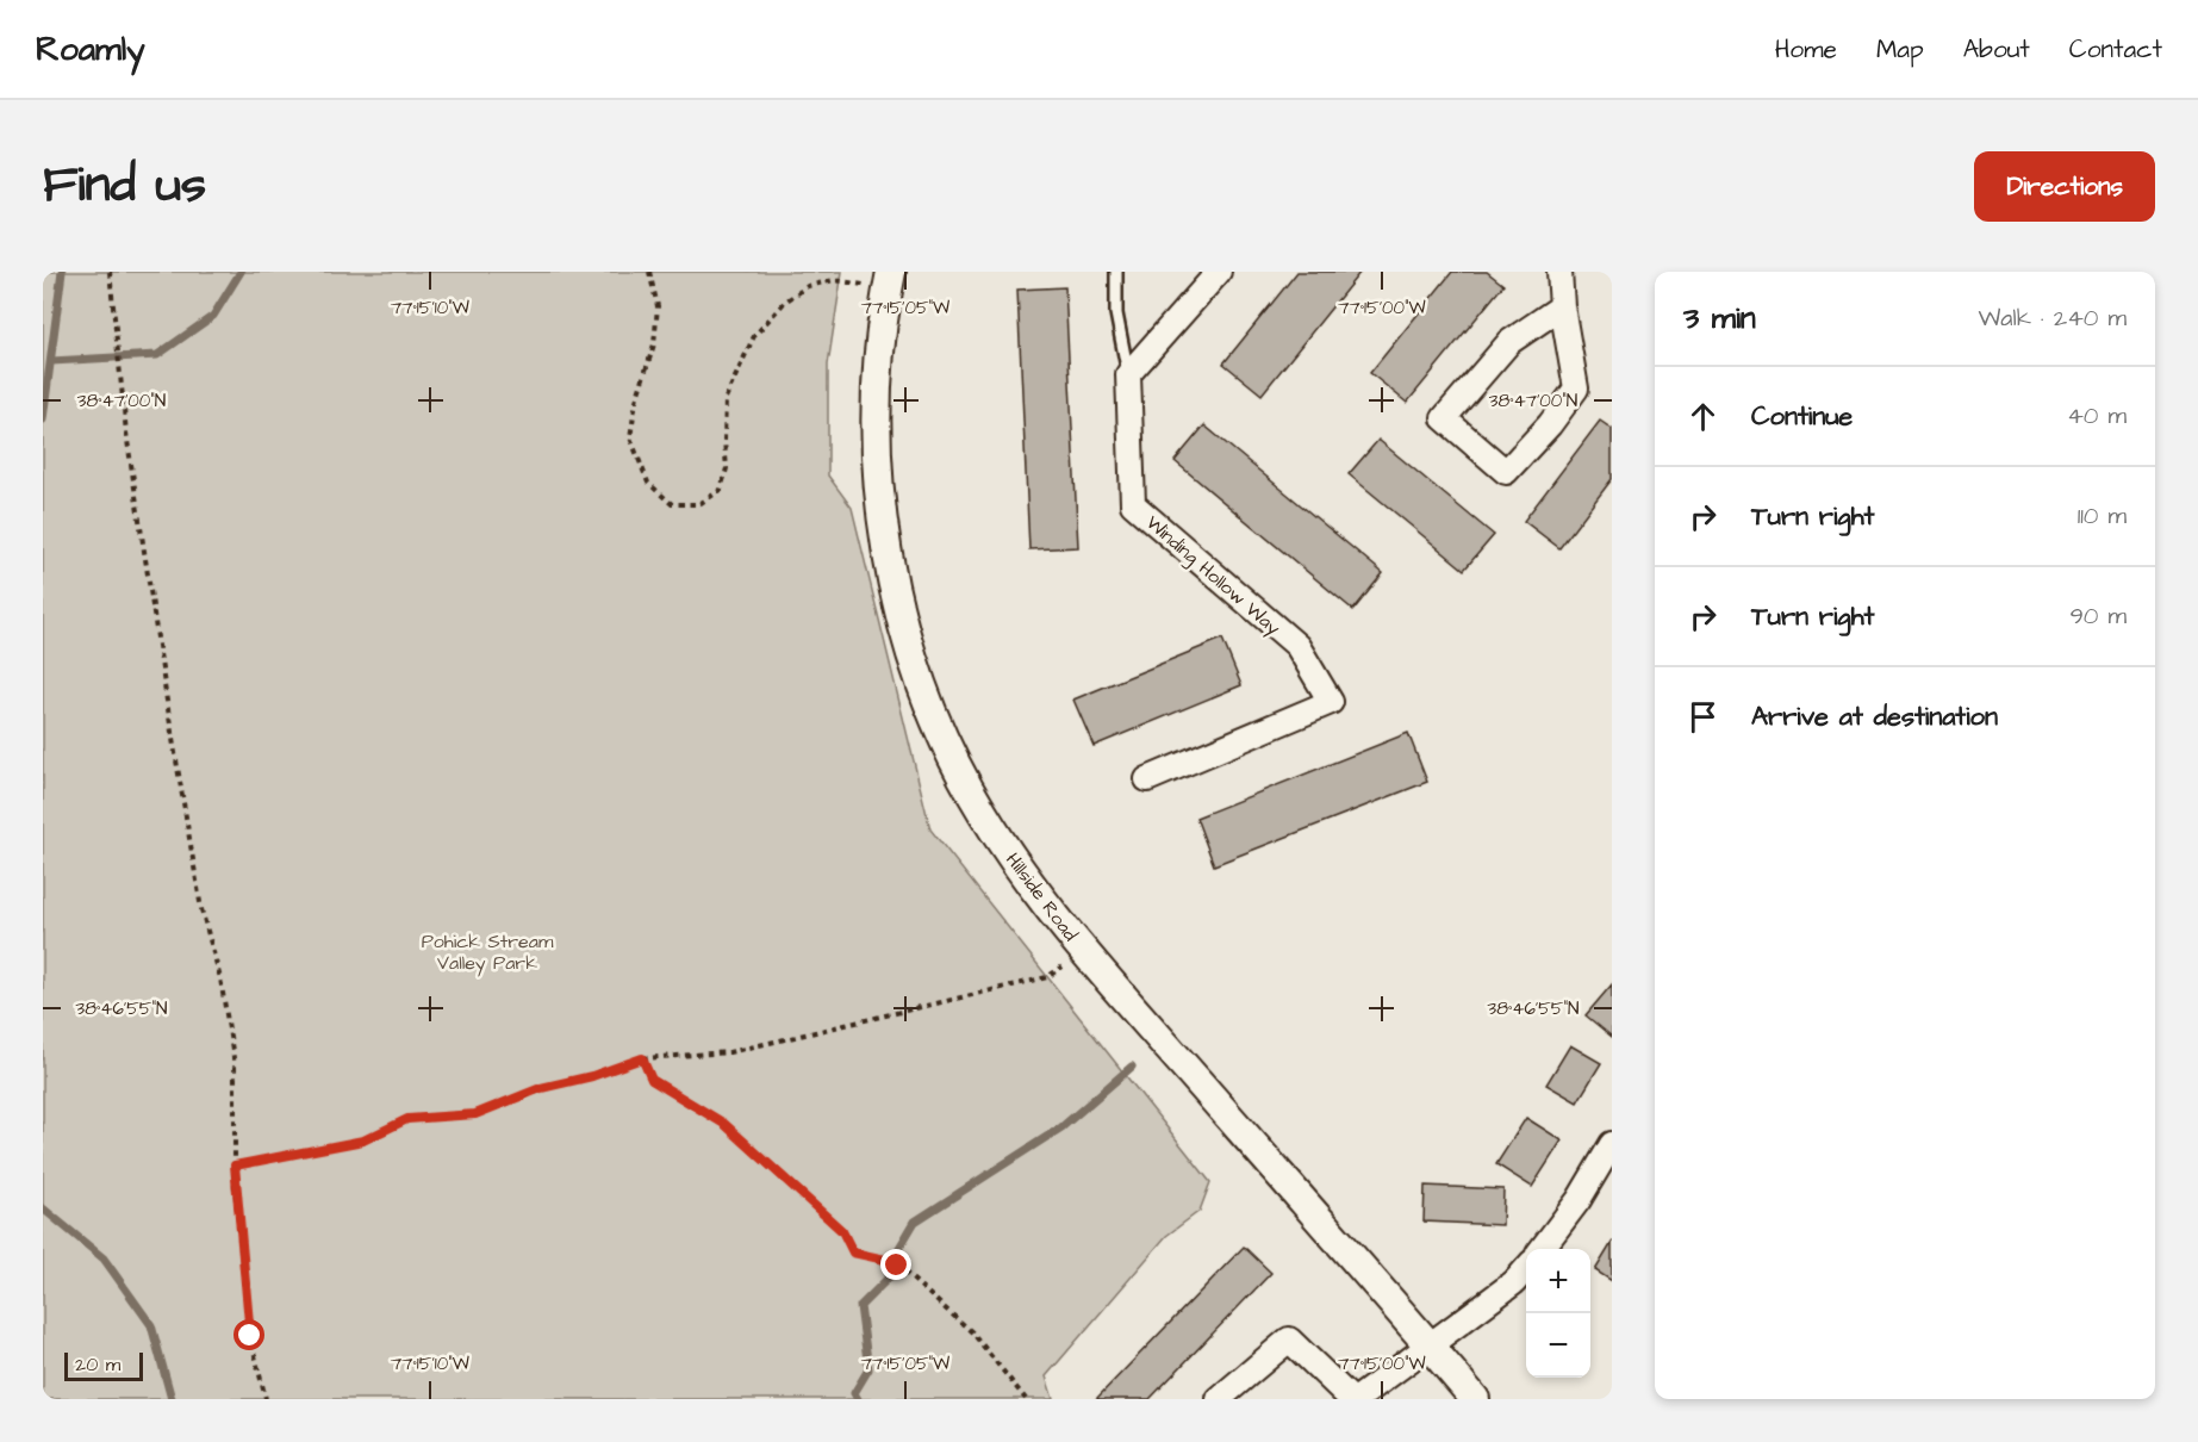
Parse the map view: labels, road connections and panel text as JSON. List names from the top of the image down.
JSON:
{
  "streets": {
    "street": ["Winding Hollow Way", "Hillside Road"]
  },
  "parks": ["Pohick Stream Valley Park"],
  "scale_bar": "20 m",
  "page": {
    "header": "Roamly",
    "nav": [
      "Home",
      "Map",
      "About",
      "Contact"
    ],
    "title": "Find us",
    "buttons": "Directions",
    "heading": ["3 min", "Walk · 240 m"],
    "list": [
      ["Continue", "40 m"],
      ["Turn right", "110 m"],
      ["Turn right", "90 m"],
      "Arrive at destination"
    ],
    "map_buttons": ["+", "−"],
    "scale": "20 m"
  },
  "coordinates": [
    "77°15'10\"W",
    "77°15'05\"W",
    "77°15'00\"W",
    "38°47'00\"N",
    "38°46'55\"N"
  ]
}
